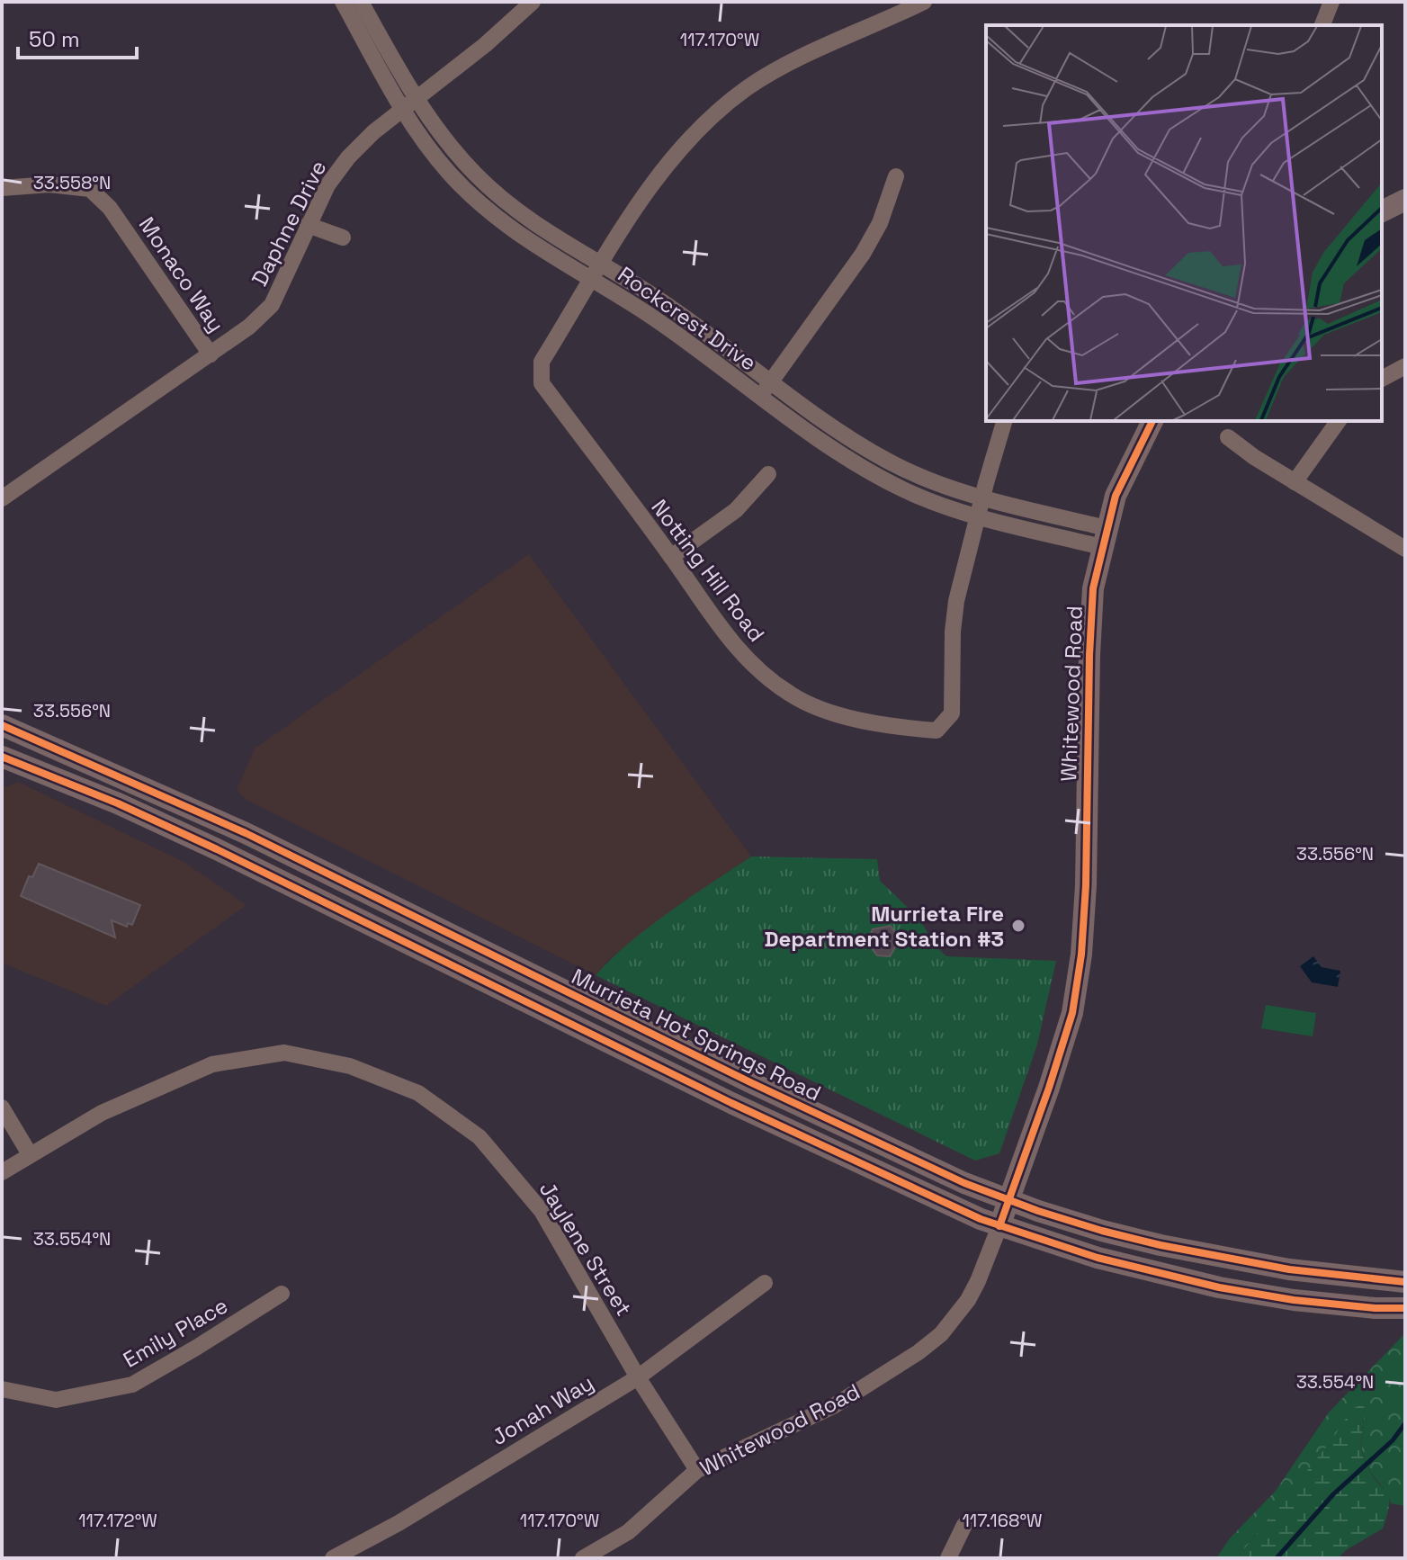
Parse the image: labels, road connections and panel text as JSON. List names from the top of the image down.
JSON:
{
  "streets": {
    "main road": ["Whitewood Road", "Murrieta Hot Springs Road"],
    "street": [
      "Daphne Drive",
      "Monaco Way",
      "Rockcrest Drive",
      "Notting Hill Road",
      "Jaylene Street",
      "Emily Place",
      "Jonah Way"
    ]
  },
  "crossings": [
    ["Daphne Drive", "Monaco Way"],
    ["Daphne Drive", "Rockcrest Drive"],
    ["Rockcrest Drive", "Notting Hill Road"],
    ["Rockcrest Drive", "Whitewood Road"],
    ["Whitewood Road", "Murrieta Hot Springs Road"],
    ["Whitewood Road", "Jaylene Street"],
    ["Jaylene Street", "Jonah Way"]
  ],
  "places": ["Murrieta Fire Department Station #3"],
  "scale_bar": "50 m",
  "coordinates": [
    "117.170°W",
    "33.558°N",
    "33.556°N",
    "33.554°N",
    "117.172°W",
    "117.168°W"
  ]
}
